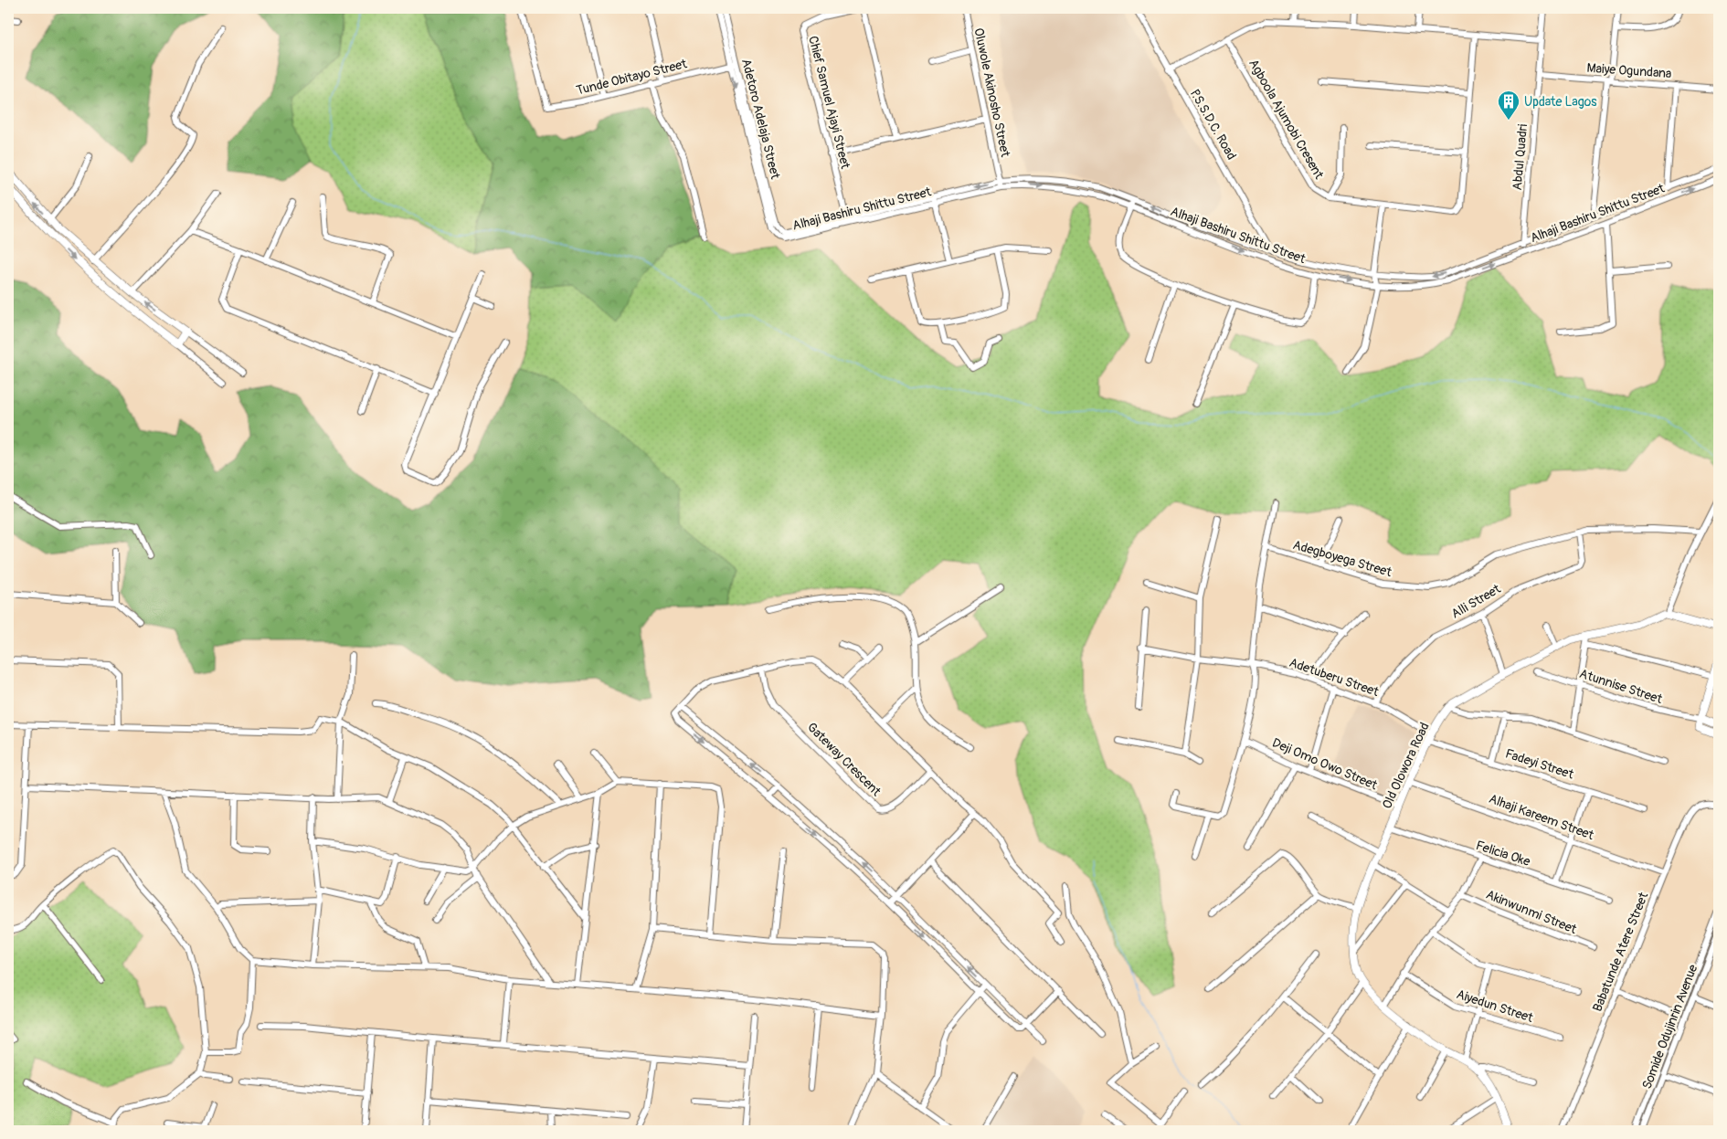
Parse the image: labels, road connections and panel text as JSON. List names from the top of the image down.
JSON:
{
  "streets": {
    "street": [
      "Maiye Ogundana",
      "Tunde Obitayo Street",
      "Oluwole Akinosho Street",
      "Chief Samuel Ajayi Street",
      "Adetoro Adelaja Street",
      "Agboola Ajumobi Cresent",
      "P.S.S.D.C. Road",
      "Abdul Quadri",
      "Alhaji Bashiru Shittu Street",
      "Adegboyega Street",
      "Alli Street",
      "Adetuberu Street",
      "Atunnise Street",
      "Gateway Crescent",
      "Deji Omo Owo Street",
      "Fadeyi Street",
      "Old Olowora Road",
      "Alhaji Kareem Street",
      "Felicia Oke",
      "Akinwunmi Street",
      "Babatunde Atere Street",
      "Aiyedun Street",
      "Somide Odujinrin Avenue"
    ]
  },
  "crossings": [
    ["Maiye Ogundana", "Abdul Quadri"],
    ["Tunde Obitayo Street", "Adetoro Adelaja Street"],
    ["Tunde Obitayo Street", "Alhaji Bashiru Shittu Street"],
    ["Oluwole Akinosho Street", "Alhaji Bashiru Shittu Street"],
    ["Chief Samuel Ajayi Street", "Alhaji Bashiru Shittu Street"],
    ["Adetoro Adelaja Street", "Alhaji Bashiru Shittu Street"],
    ["P.S.S.D.C. Road", "Alhaji Bashiru Shittu Street"],
    ["Abdul Quadri", "Alhaji Bashiru Shittu Street"],
    ["Adegboyega Street", "Alli Street"],
    ["Alli Street", "Adetuberu Street"],
    ["Adetuberu Street", "Old Olowora Road"],
    ["Deji Omo Owo Street", "Old Olowora Road"],
    ["Fadeyi Street", "Old Olowora Road"],
    ["Old Olowora Road", "Alhaji Kareem Street"],
    ["Old Olowora Road", "Felicia Oke"],
    ["Alhaji Kareem Street", "Babatunde Atere Street"]
  ],
  "places": {
    "building": ["Update Lagos"]
  }
}
